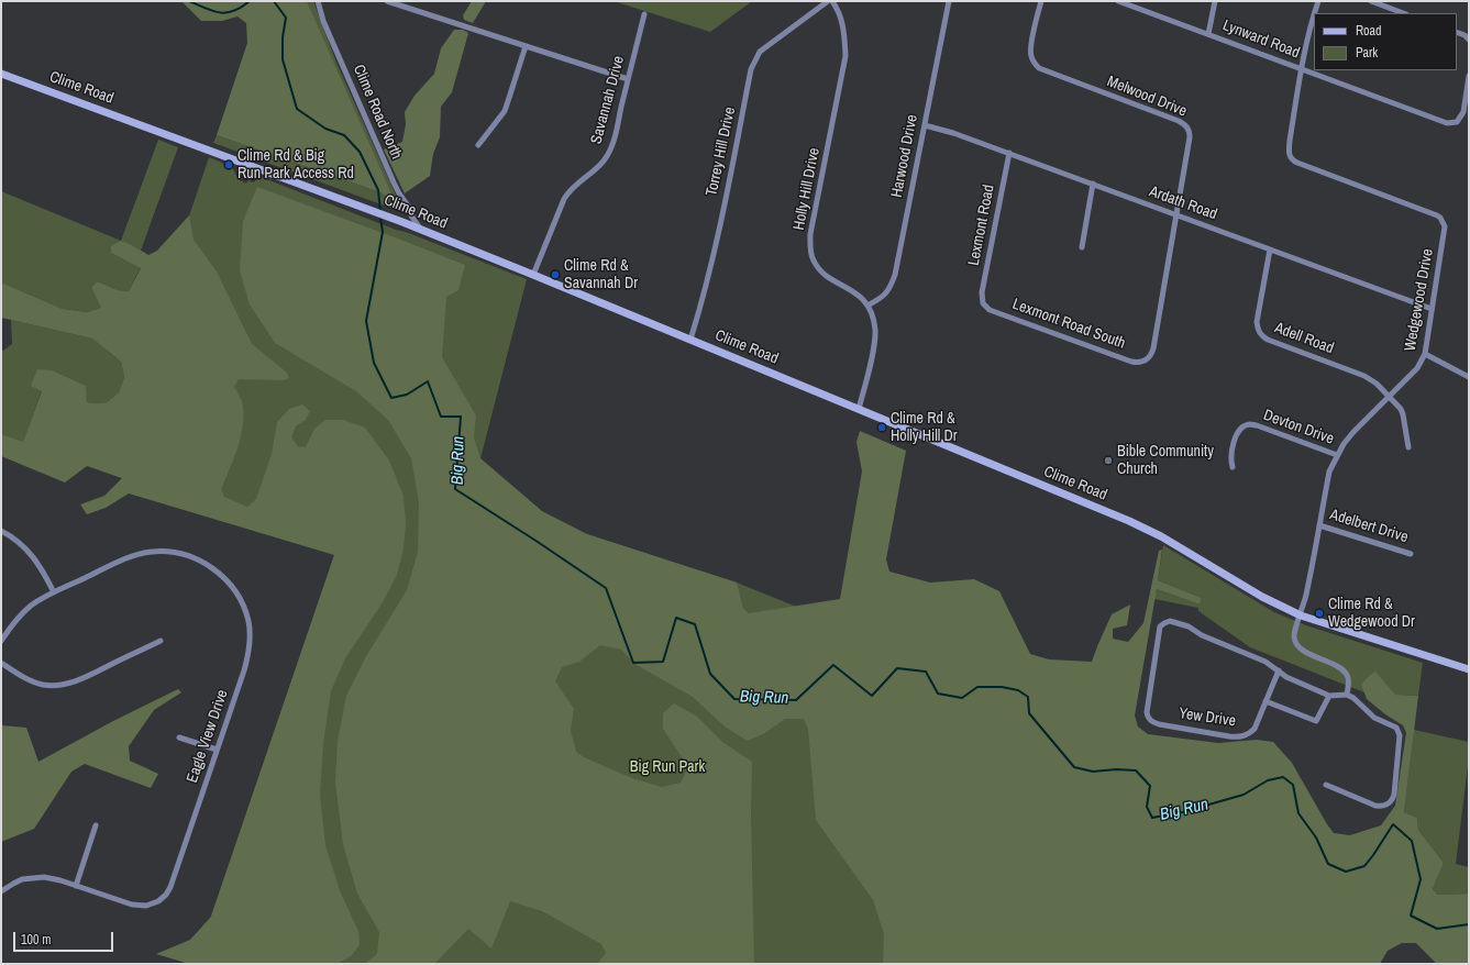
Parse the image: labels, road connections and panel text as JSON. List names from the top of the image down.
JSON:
{
  "streets": {
    "main road": ["Clime Road"],
    "street": [
      "Lynward Road",
      "Melwood Drive",
      "Savannah Drive",
      "Clime Road North",
      "Torrey Hill Drive",
      "Harwood Drive",
      "Holly Hill Drive",
      "Ardath Road",
      "Lexmont Road",
      "Wedgewood Drive",
      "Lexmont Road South",
      "Adell Road",
      "Devton Drive",
      "Adelbert Drive",
      "Yew Drive",
      "Eagle View Drive"
    ]
  },
  "crossings": [
    ["Lynward Road", "Wedgewood Drive"],
    ["Clime Road", "Savannah Drive"],
    ["Clime Road", "Clime Road North"],
    ["Clime Road", "Torrey Hill Drive"],
    ["Clime Road", "Wedgewood Drive"],
    ["Melwood Drive", "Ardath Road"],
    ["Melwood Drive", "Lexmont Road South"],
    ["Harwood Drive", "Holly Hill Drive"],
    ["Harwood Drive", "Ardath Road"],
    ["Ardath Road", "Lexmont Road"],
    ["Ardath Road", "Wedgewood Drive"],
    ["Ardath Road", "Adell Road"],
    ["Lexmont Road", "Lexmont Road South"],
    ["Wedgewood Drive", "Adell Road"],
    ["Wedgewood Drive", "Devton Drive"],
    ["Wedgewood Drive", "Adelbert Drive"]
  ],
  "water": ["Big Run"],
  "parks": ["Big Run Park"],
  "places": [
    "Clime Rd & Big Run Park Access Rd",
    "Clime Rd & Savannah Dr",
    "Clime Rd & Holly Hill Dr",
    "Bible Community Church",
    "Clime Rd & Wedgewood Dr"
  ],
  "legend": ["Road", "Park"],
  "scale_bar": "100 m"
}
